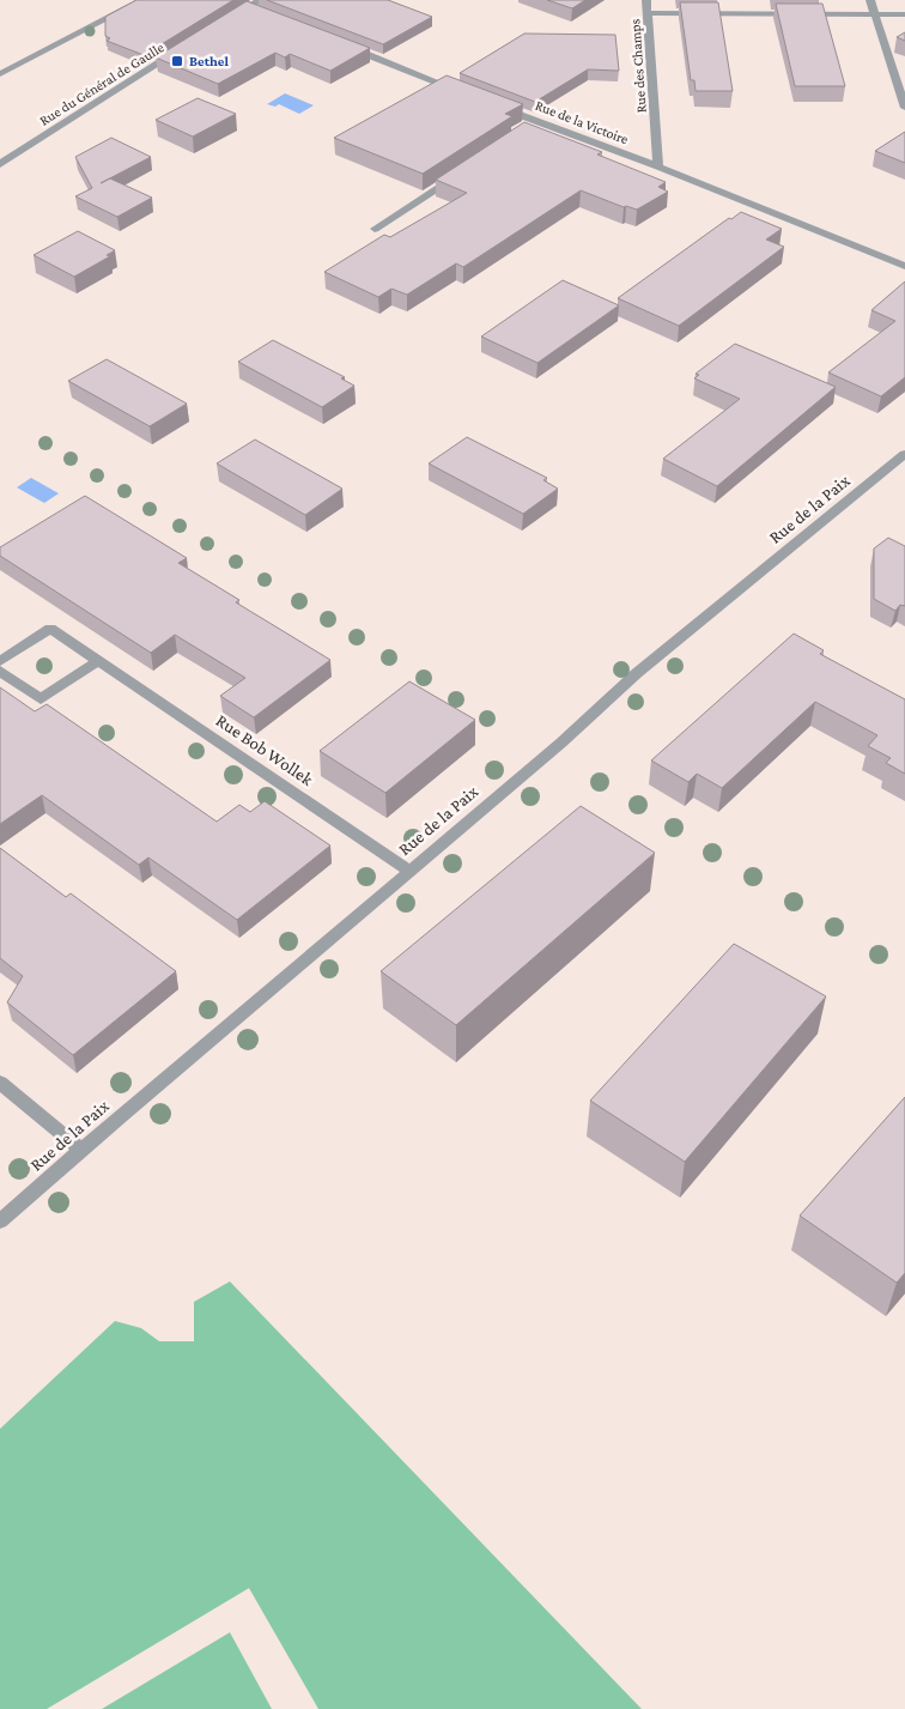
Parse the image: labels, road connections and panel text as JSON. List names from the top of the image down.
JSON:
{
  "streets": {
    "street": [
      "Rue des Champs",
      "Rue du Général de Gaulle",
      "Rue de la Victoire",
      "Rue de la Paix",
      "Rue Bob Wollek"
    ]
  },
  "crossings": [
    ["Rue des Champs", "Rue de la Victoire"],
    ["Rue de la Paix", "Rue Bob Wollek"]
  ],
  "places": {
    "transit": ["Bethel"]
  }
}
